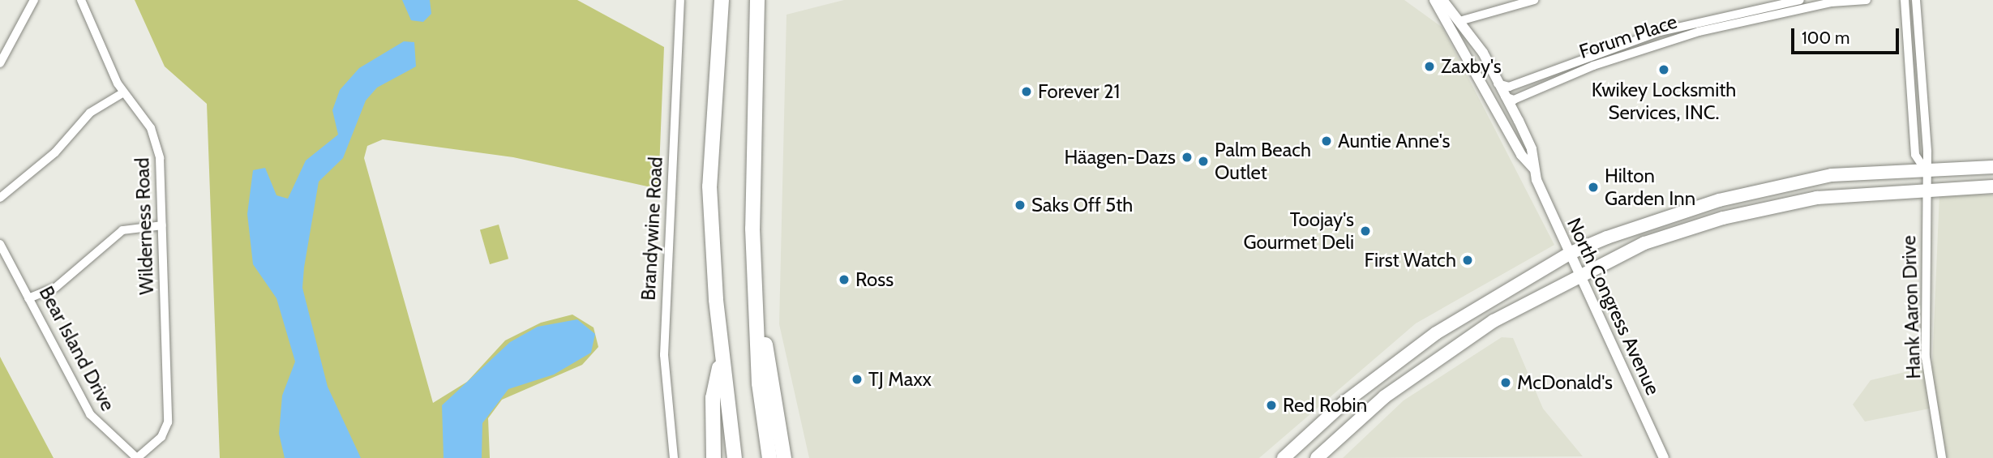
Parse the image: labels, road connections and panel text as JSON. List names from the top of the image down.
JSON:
{
  "streets": {
    "street": [
      "Forum Place",
      "Wilderness Road",
      "Brandywine Road",
      "North Congress Avenue",
      "Hank Aaron Drive",
      "Bear Island Drive"
    ]
  },
  "crossings": [
    ["Forum Place", "North Congress Avenue"],
    ["Wilderness Road", "Bear Island Drive"]
  ],
  "places": [
    "Zaxby's",
    "Kwikey Locksmith Services, INC.",
    "Forever 21",
    "Auntie Anne's",
    "Häagen-Dazs",
    "Palm Beach Outlet",
    "Hilton Garden Inn",
    "Saks Off 5th",
    "Toojay's Gourmet Deli",
    "First Watch",
    "Ross",
    "TJ Maxx",
    "McDonald's",
    "Red Robin"
  ],
  "scale_bar": "100 m"
}
